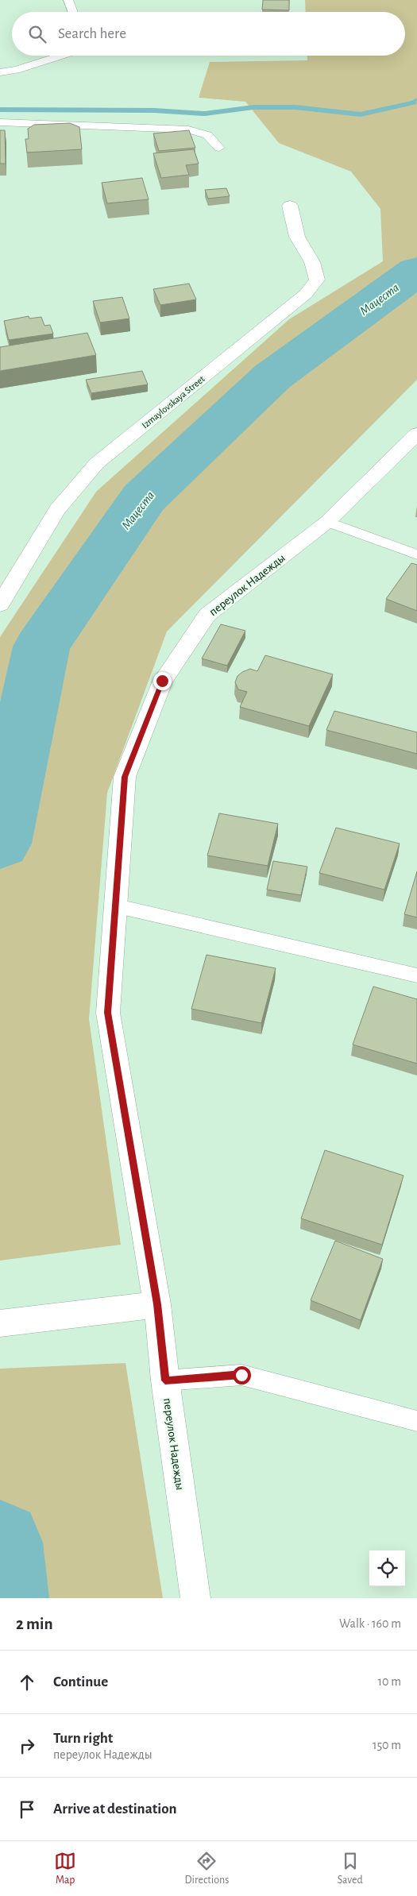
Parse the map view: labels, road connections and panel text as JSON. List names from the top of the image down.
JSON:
{
  "streets": {
    "street": ["Izmaylovskaya Street", "переулок Надежды"]
  },
  "water": ["Мацеста"],
  "page": {
    "search": "Search here",
    "heading": ["2 min", "Walk · 160 m"],
    "list": [
      ["Continue", "10 m"],
      ["Turn right", "переулок Надежды", "150 m"],
      "Arrive at destination"
    ],
    "nav": ["Map", "Directions", "Saved"]
  }
}
